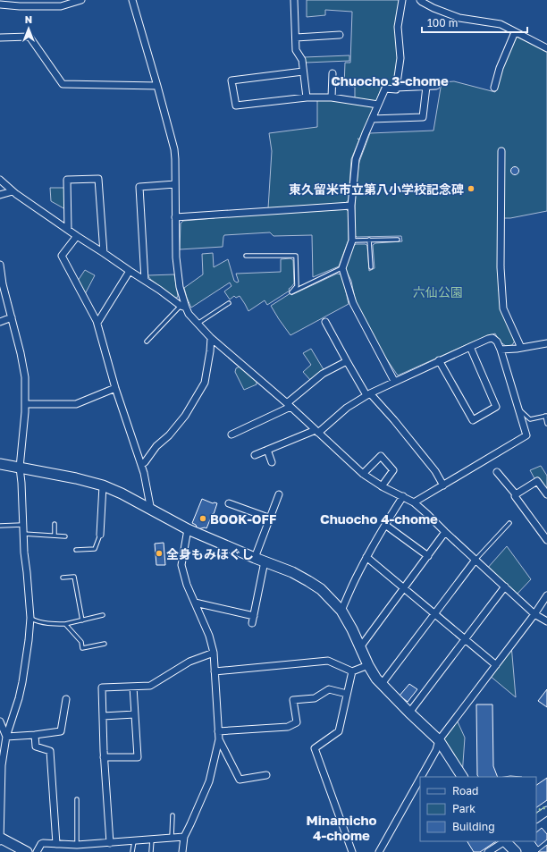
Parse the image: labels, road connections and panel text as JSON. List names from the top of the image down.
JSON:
{
  "districts": ["Chuocho 3-chome", "Chuocho 4-chome", "Minamicho 4-chome"],
  "parks": ["六仙公園"],
  "places": ["東久留米市立第八小学校記念碑", "BOOK-OFF", "全身もみほぐし"],
  "legend": ["Road", "Park", "Building"],
  "scale_bar": "100 m",
  "north": "top"
}
